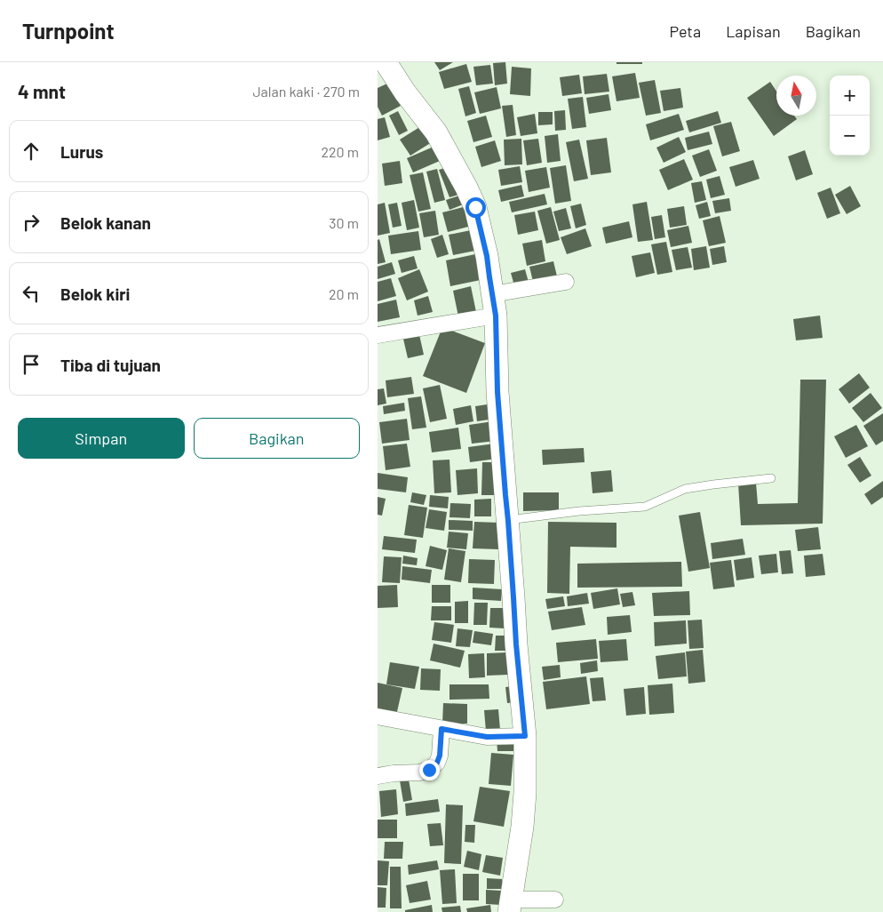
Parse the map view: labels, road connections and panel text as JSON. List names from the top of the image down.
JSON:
{
  "north": "top",
  "page": {
    "header": "Turnpoint",
    "nav": ["Peta", "Lapisan", "Bagikan"],
    "heading": ["4 mnt", "Jalan kaki · 270 m"],
    "map_buttons": ["+", "−"],
    "list": [
      ["Lurus", "220 m"],
      ["Belok kanan", "30 m"],
      ["Belok kiri", "20 m"],
      "Tiba di tujuan"
    ],
    "buttons": ["Simpan", "Bagikan"]
  }
}
